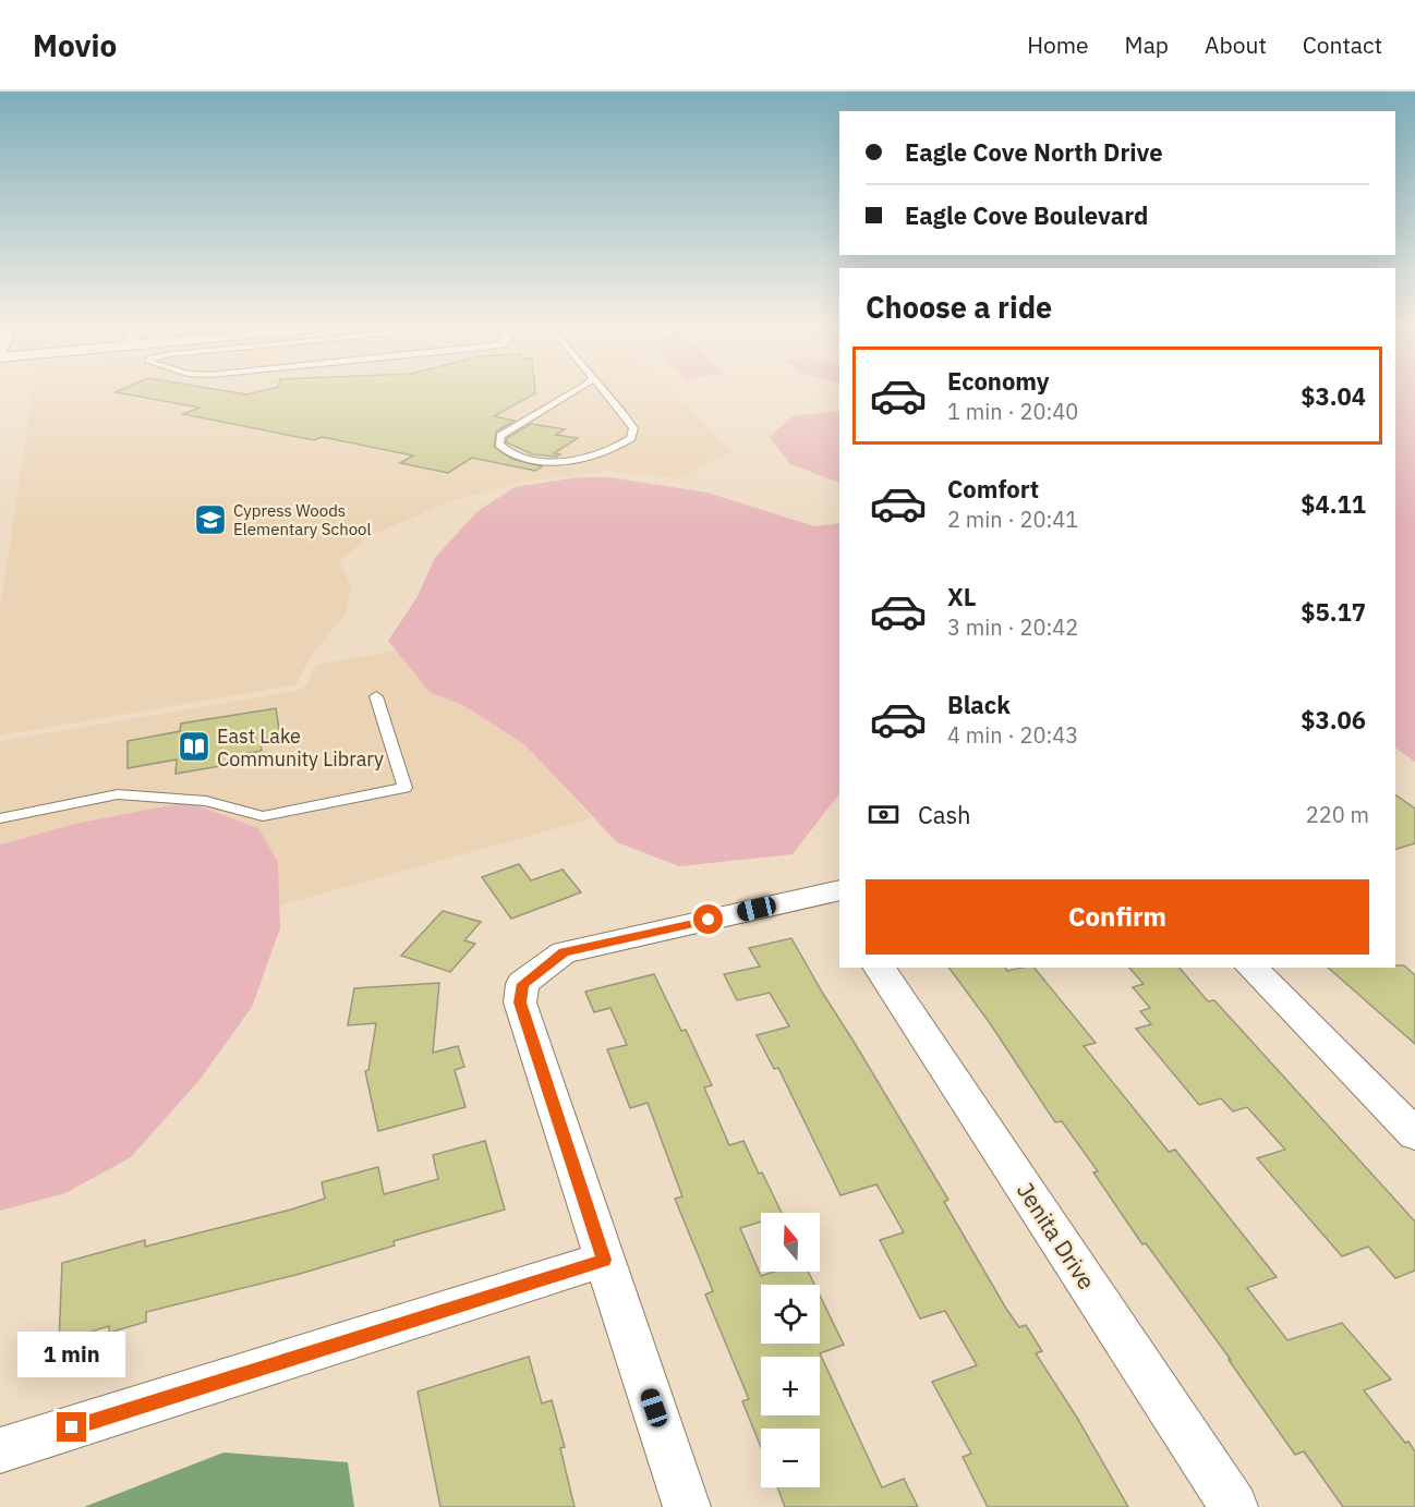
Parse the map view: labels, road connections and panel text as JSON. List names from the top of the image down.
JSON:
{
  "streets": {
    "street": ["Jenita Drive"]
  },
  "places": {
    "school or university": ["Cypress Woods Elementary School"],
    "library": ["East Lake Community Library"]
  },
  "north": "top",
  "page": {
    "header": "Movio",
    "nav": [
      "Home",
      "Map",
      "About",
      "Contact"
    ],
    "banner": ["Eagle Cove North Drive", "Eagle Cove Boulevard"],
    "heading": "Choose a ride",
    "list": [
      {
        "name": "Economy",
        "note": "1 min · 20:40",
        "value": "$3.04"
      },
      {
        "name": "Comfort",
        "note": "2 min · 20:41",
        "value": "$4.11"
      },
      {
        "name": "XL",
        "note": "3 min · 20:42",
        "value": "$5.17"
      },
      {
        "name": "Black",
        "note": "4 min · 20:43",
        "value": "$3.06"
      }
    ],
    "pay": ["Cash", "220 m"],
    "buttons": "Confirm",
    "map_buttons": ["+", "−"],
    "bubble": "1 min"
  }
}
